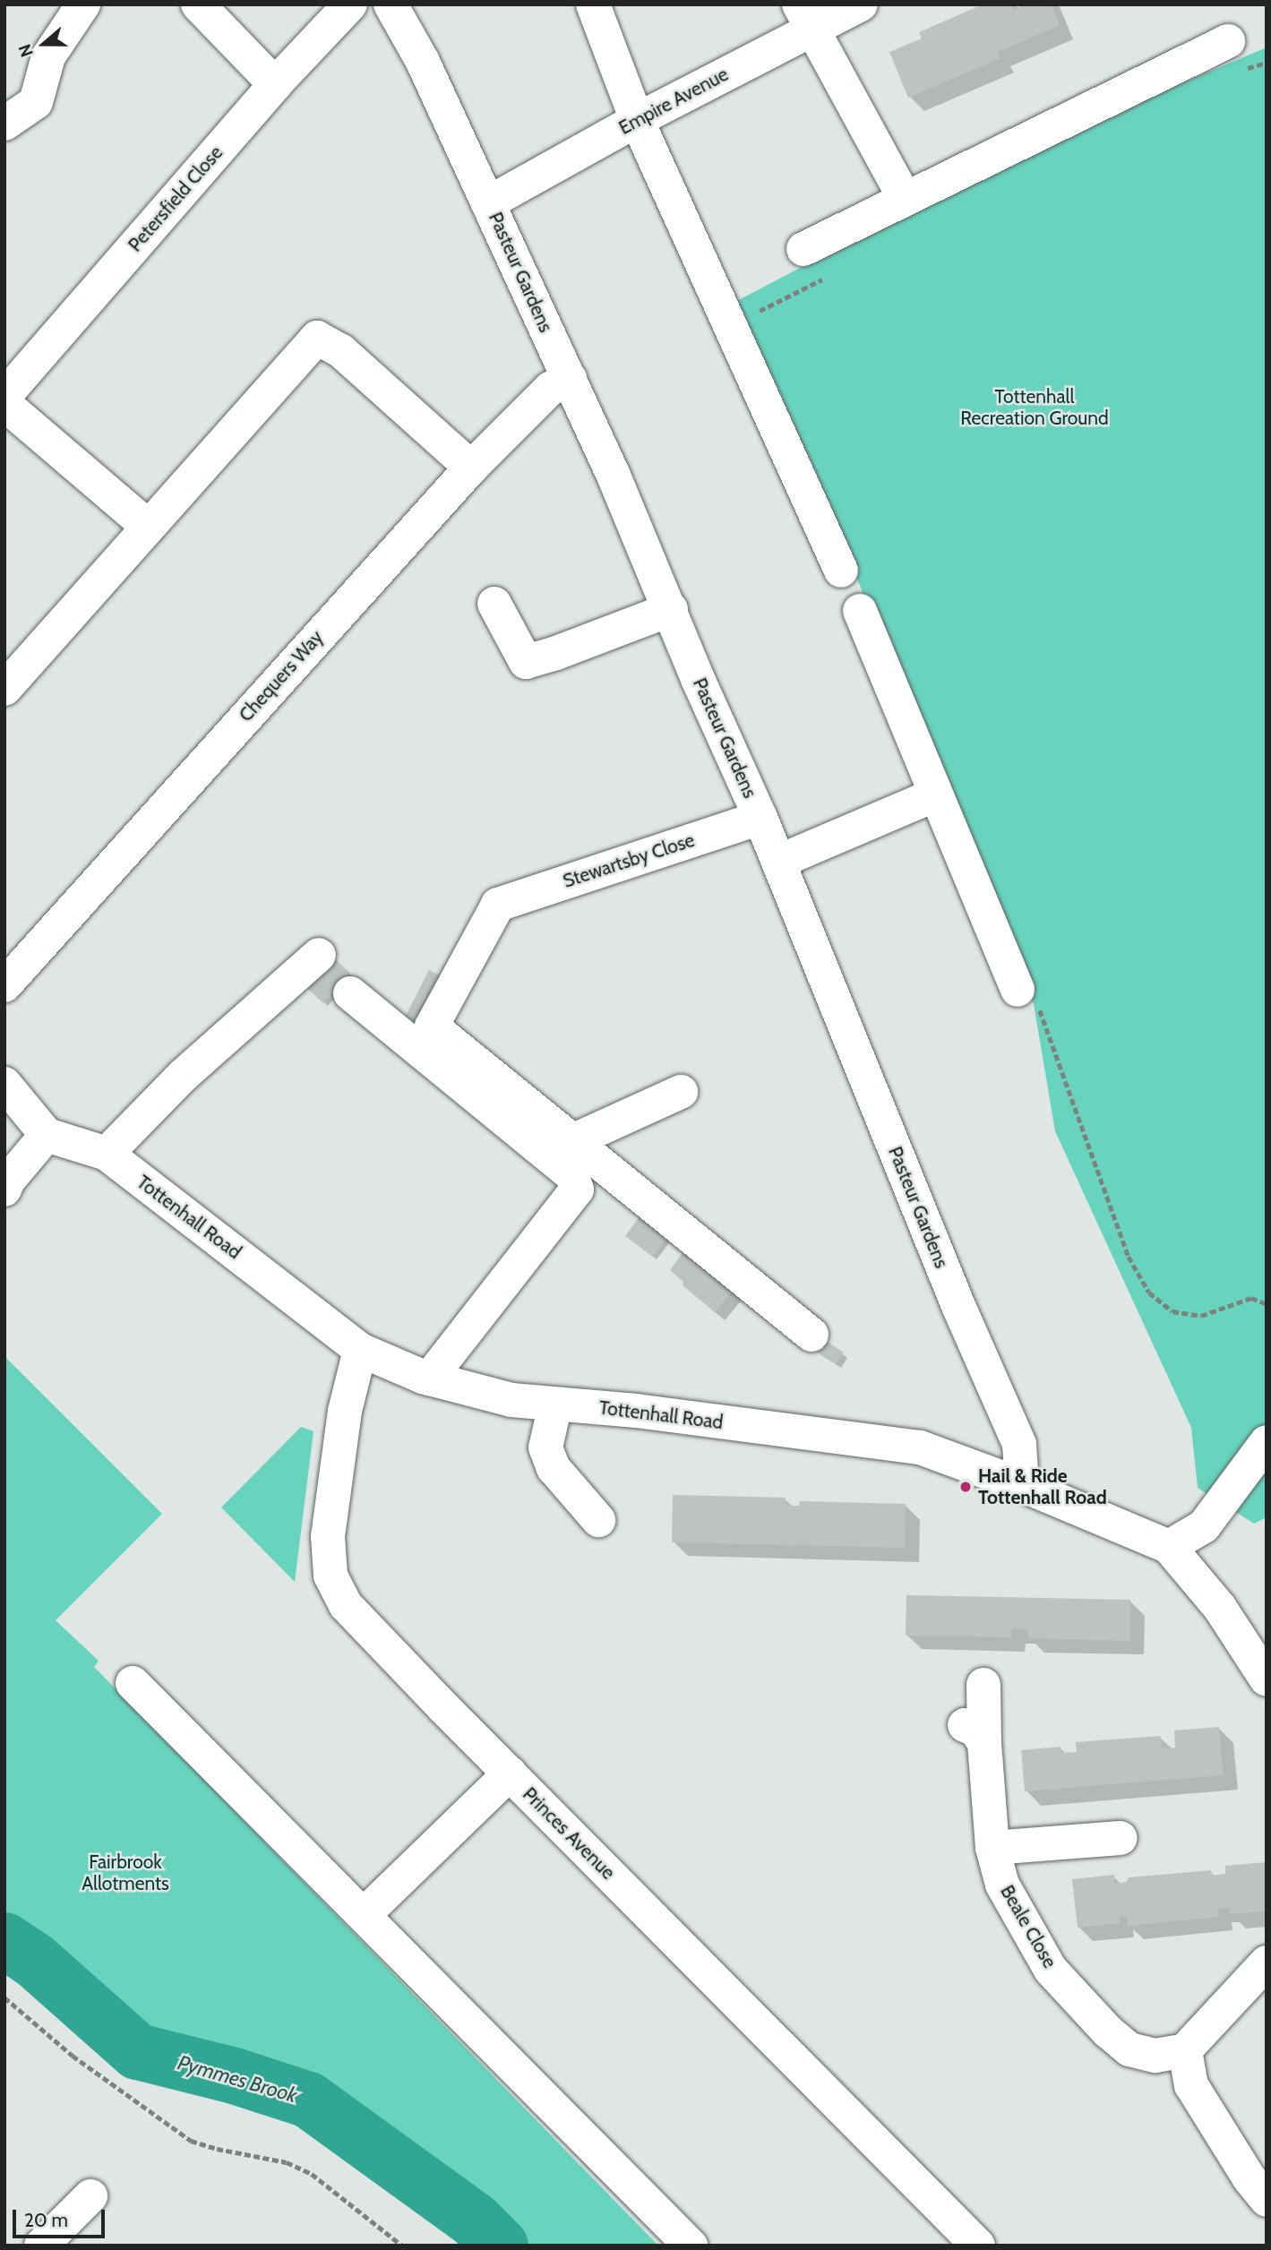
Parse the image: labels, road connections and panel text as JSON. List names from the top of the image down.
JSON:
{
  "streets": {
    "street": [
      "Empire Avenue",
      "Petersfield Close",
      "Pasteur Gardens",
      "Chequers Way",
      "Stewartsby Close",
      "Tottenhall Road",
      "Princes Avenue",
      "Beale Close"
    ]
  },
  "crossings": [
    ["Empire Avenue", "Pasteur Gardens"],
    ["Pasteur Gardens", "Chequers Way"],
    ["Pasteur Gardens", "Stewartsby Close"],
    ["Pasteur Gardens", "Tottenhall Road"],
    ["Tottenhall Road", "Princes Avenue"]
  ],
  "water": ["Pymmes Brook"],
  "parks": ["Tottenhall Recreation Ground", "Fairbrook Allotments"],
  "places": ["Hail & Ride Tottenhall Road"],
  "scale_bar": "20 m",
  "north": "left"
}
